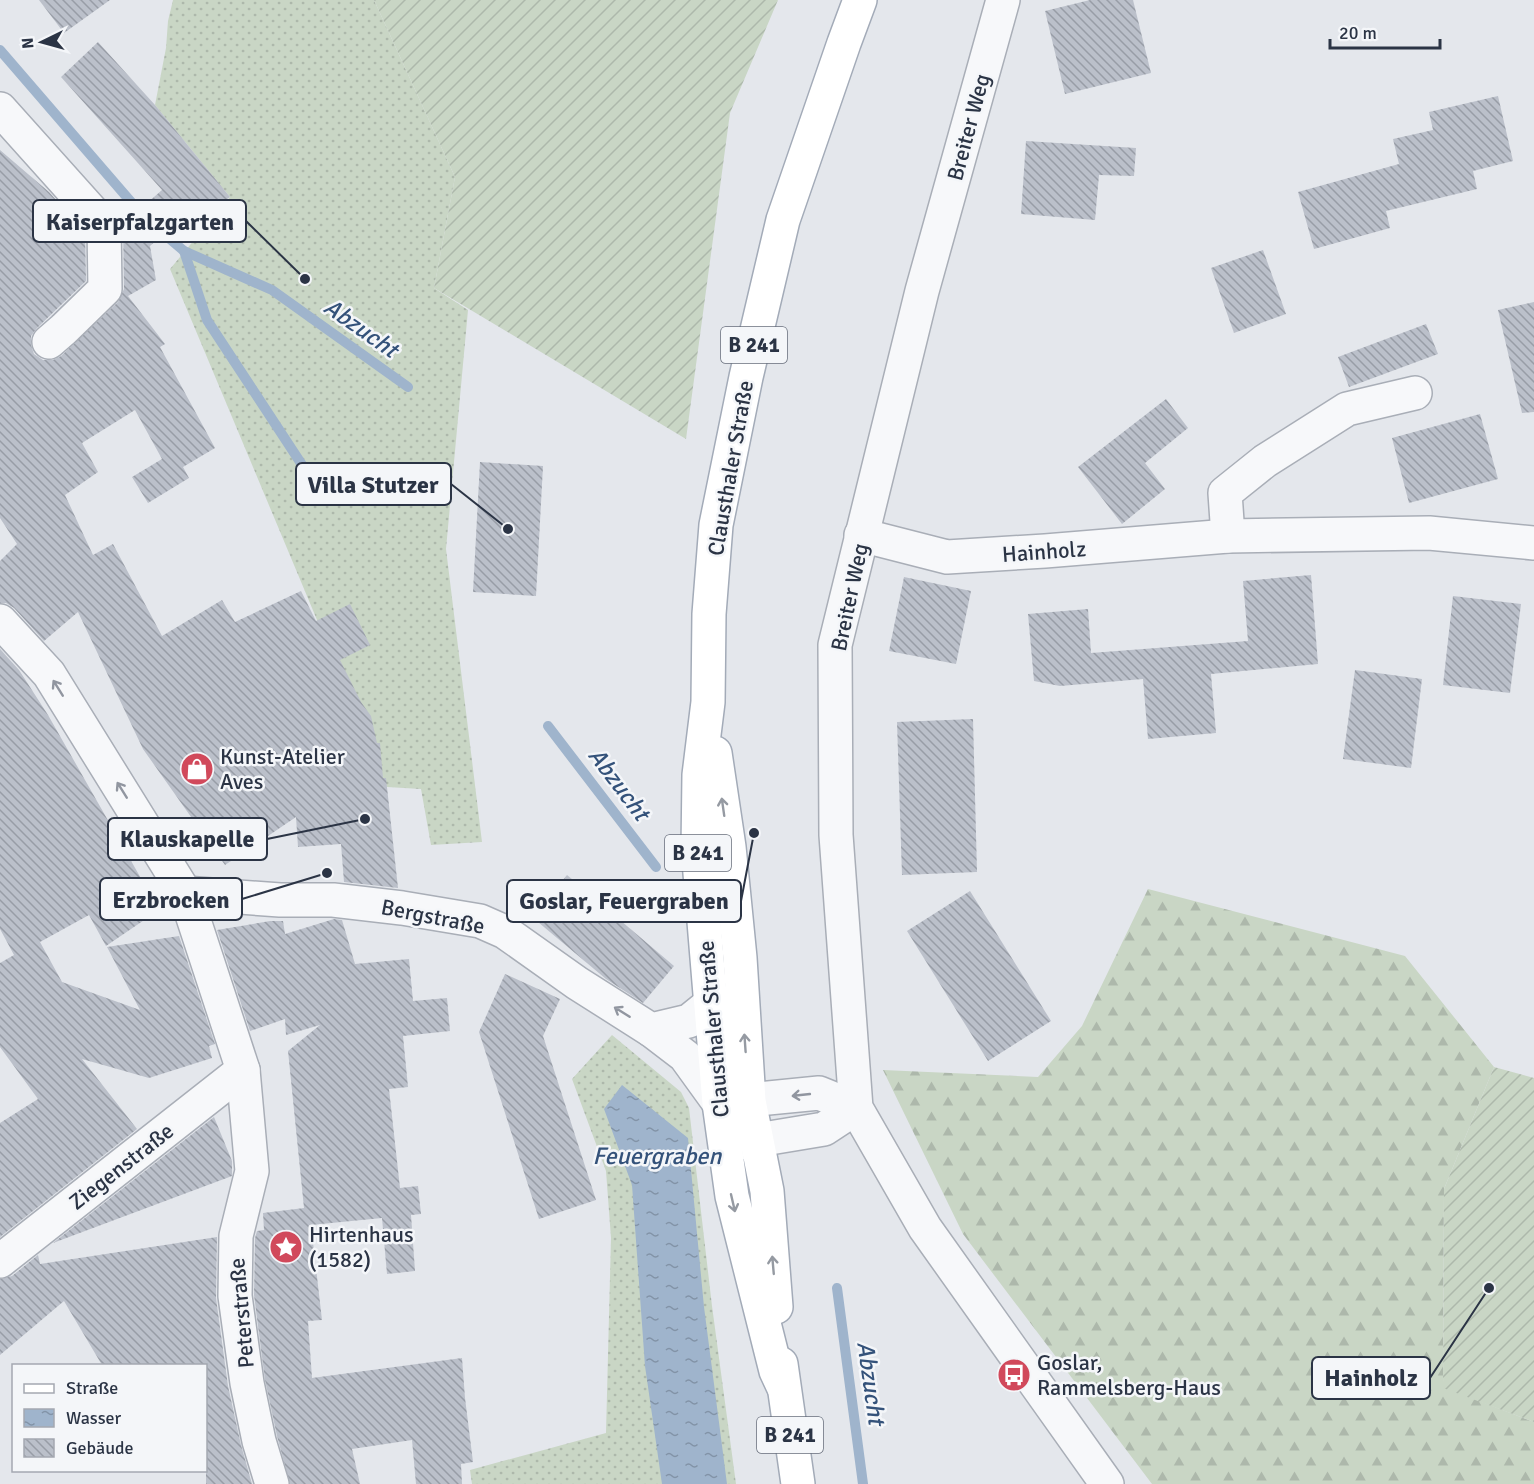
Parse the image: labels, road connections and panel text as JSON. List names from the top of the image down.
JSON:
{
  "streets": {
    "main road": ["B 241", "Clausthaler Straße"],
    "street": [
      "Breiter Weg",
      "Hainholz",
      "Bergstraße",
      "Ziegenstraße",
      "Peterstraße"
    ]
  },
  "crossings": [
    ["Breiter Weg", "Hainholz"],
    ["Clausthaler Straße", "Bergstraße"],
    ["Ziegenstraße", "Peterstraße"]
  ],
  "one_way": ["Bergstraße"],
  "water": ["Abzucht", "Feuergraben"],
  "places": {
    "other": [
      "Kaiserpfalzgarten",
      "Villa Stutzer",
      "Klauskapelle",
      "Goslar, Feuergraben",
      "Erzbrocken",
      "Hainholz"
    ],
    "shop": ["Kunst-Atelier Aves"],
    "place": ["Hirtenhaus (1582)"],
    "bus stop": ["Goslar, Rammelsberg-Haus"]
  },
  "legend": ["Straße", "Wasser", "Gebäude"],
  "scale_bar": "20 m",
  "north": "left"
}
